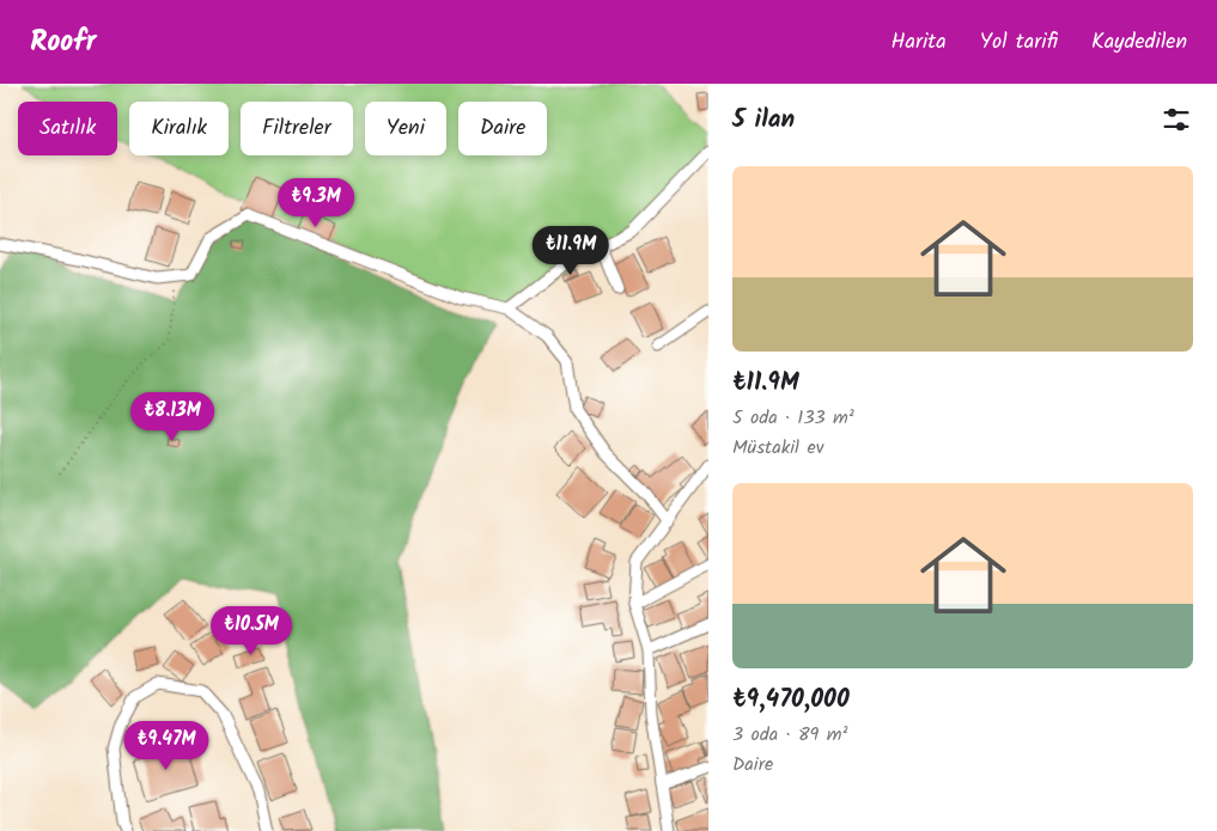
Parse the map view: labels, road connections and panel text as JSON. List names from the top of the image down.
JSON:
{
  "page": {
    "header": "Roofr",
    "nav": ["Harita", "Yol tarifi", "Kaydedilen"],
    "heading": "5 ilan",
    "chip": [
      "Satılık",
      "Kiralık",
      "Filtreler",
      "Yeni",
      "Daire"
    ],
    "list": [
      {
        "name": "₺11.9M",
        "note": "5 oda · 133 m² · Müstakil ev"
      },
      {
        "name": "₺9,470,000",
        "note": "3 oda · 89 m² · Daire"
      }
    ],
    "price": [
      "₺9.3M",
      "₺11.9M",
      "₺8.13M",
      "₺10.5M",
      "₺9.47M"
    ]
  }
}
